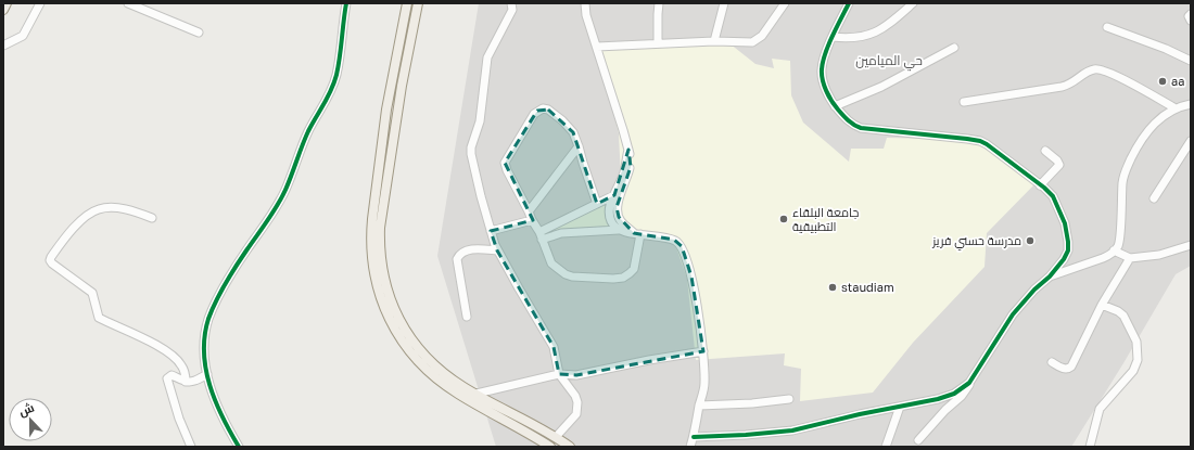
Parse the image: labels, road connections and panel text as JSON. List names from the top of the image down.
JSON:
{
  "districts": ["حي الميامين"],
  "places": [
    "aa",
    "جامعة البلقاء التطبيقية",
    "مدرسة حسني فريز",
    "staudiam"
  ],
  "north": "top"
}
